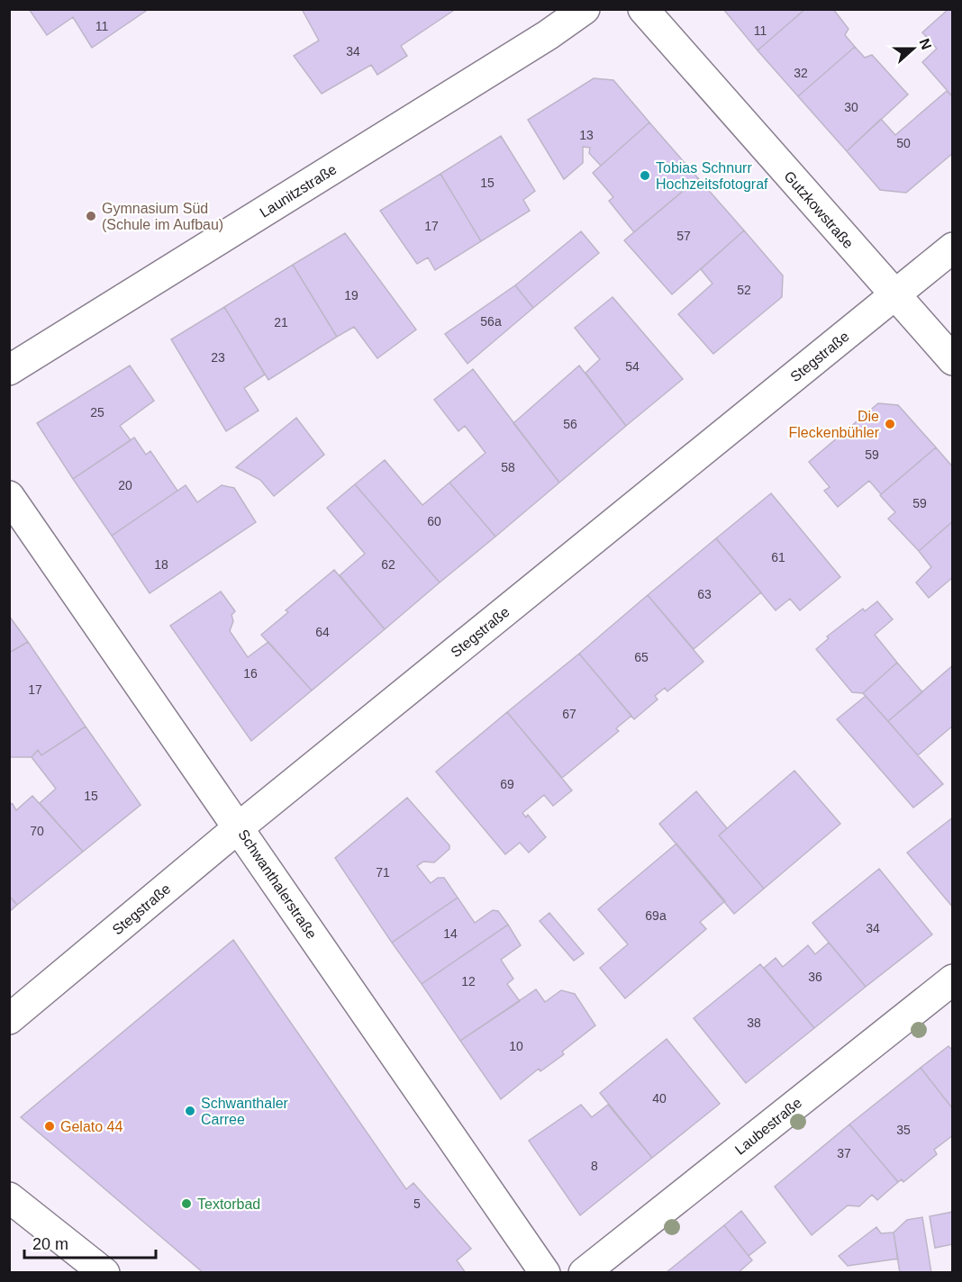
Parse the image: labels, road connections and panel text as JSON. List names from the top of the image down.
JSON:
{
  "streets": {
    "street": [
      "Launitzstraße",
      "Gutzkowstraße",
      "Stegstraße",
      "Schwanthalerstraße",
      "Laubestraße"
    ]
  },
  "crossings": [
    ["Gutzkowstraße", "Stegstraße"],
    ["Stegstraße", "Schwanthalerstraße"]
  ],
  "places": [
    "Tobias Schnurr Hochzeitsfotograf",
    "Gymnasium Süd (Schule im Aufbau)",
    "Die Fleckenbühler",
    "Schwanthaler Carree",
    "Gelato 44",
    "Textorbad"
  ],
  "house_numbers": [
    "11",
    "11",
    "34",
    "32",
    "30",
    "13",
    "50",
    "15",
    "17",
    "57",
    "52",
    "19",
    "56a",
    "21",
    "23",
    "54",
    "25",
    "56",
    "59",
    "58",
    "20",
    "59",
    "60",
    "61",
    "18",
    "62",
    "63",
    "64",
    "65",
    "16",
    "17",
    "67",
    "69",
    "15",
    "70",
    "71",
    "69a",
    "34",
    "14",
    "36",
    "12",
    "38",
    "10",
    "40",
    "35",
    "37",
    "8",
    "5"
  ],
  "scale_bar": "20 m",
  "north": "right"
}
